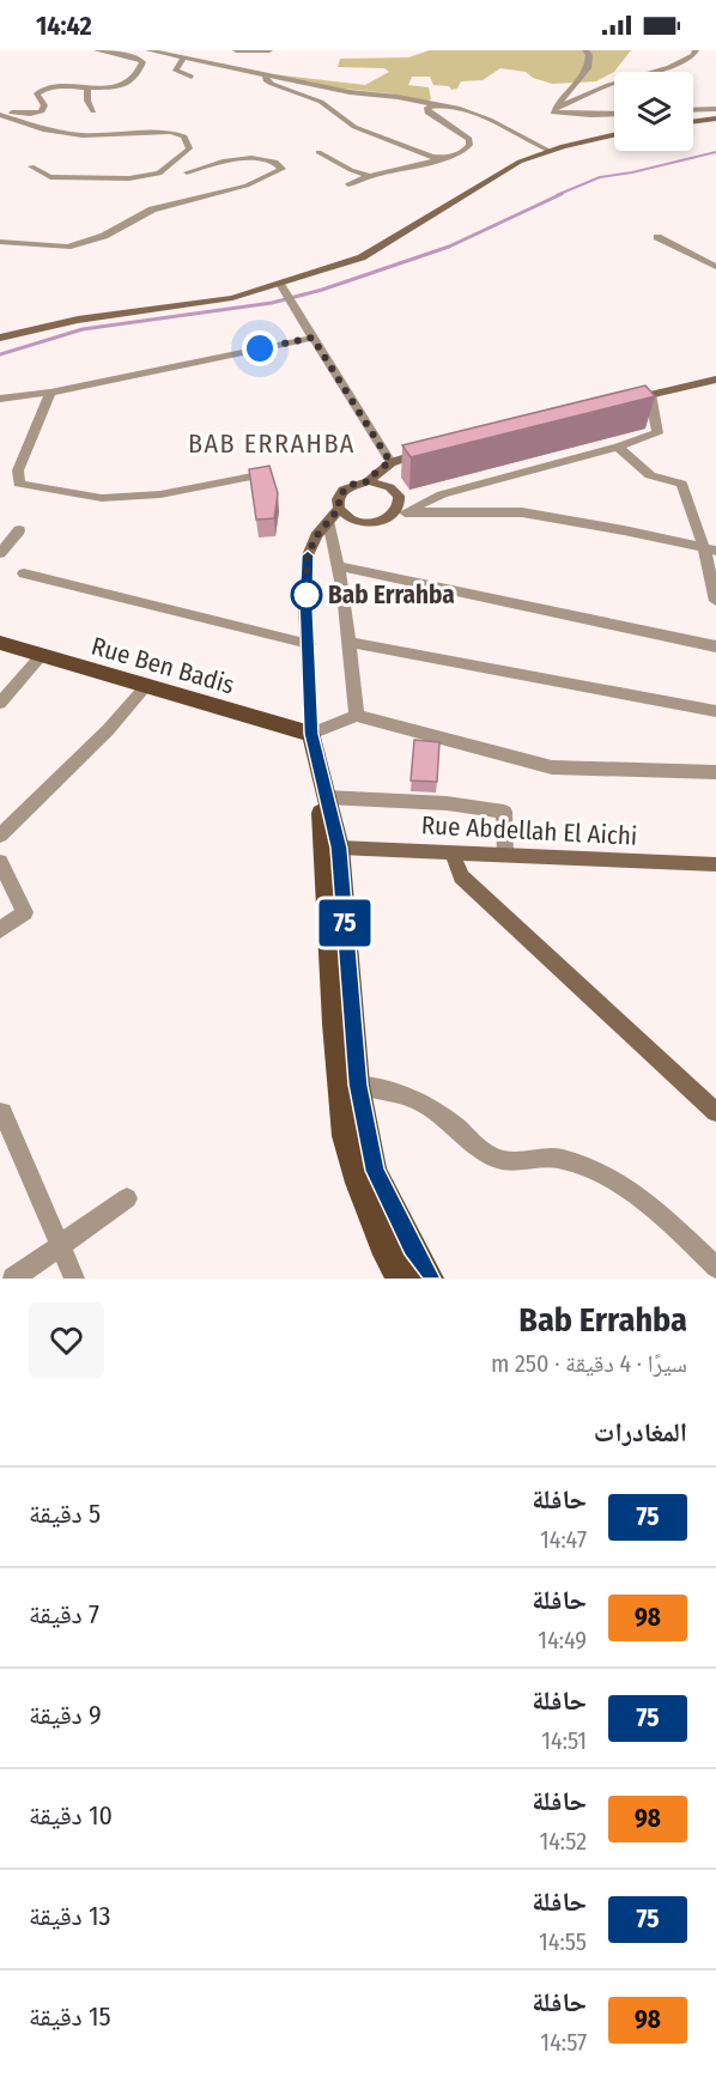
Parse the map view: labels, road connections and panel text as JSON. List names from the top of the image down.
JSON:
{
  "streets": {
    "main road": ["Rue Ben Badis"],
    "street": ["Rue Abdellah El Aichi"]
  },
  "districts": ["BAB ERRAHBA"],
  "places": ["Bab Errahba"],
  "lines": ["bus line 75"],
  "page": {
    "status": "14:42",
    "on_map": "75",
    "heading": [
      ["Bab Errahba", "سيرًا · 4 دقيقة · 250 m"],
      "المغادرات"
    ],
    "list": [
      {
        "mark": "75",
        "name": "حافلة",
        "note": "14:47",
        "value": "5 دقيقة"
      },
      {
        "mark": "98",
        "name": "حافلة",
        "note": "14:49",
        "value": "7 دقيقة"
      },
      {
        "mark": "75",
        "name": "حافلة",
        "note": "14:51",
        "value": "9 دقيقة"
      },
      {
        "mark": "98",
        "name": "حافلة",
        "note": "14:52",
        "value": "10 دقيقة"
      },
      {
        "mark": "75",
        "name": "حافلة",
        "note": "14:55",
        "value": "13 دقيقة"
      },
      {
        "mark": "98",
        "name": "حافلة",
        "note": "14:57",
        "value": "15 دقيقة"
      }
    ]
  }
}
